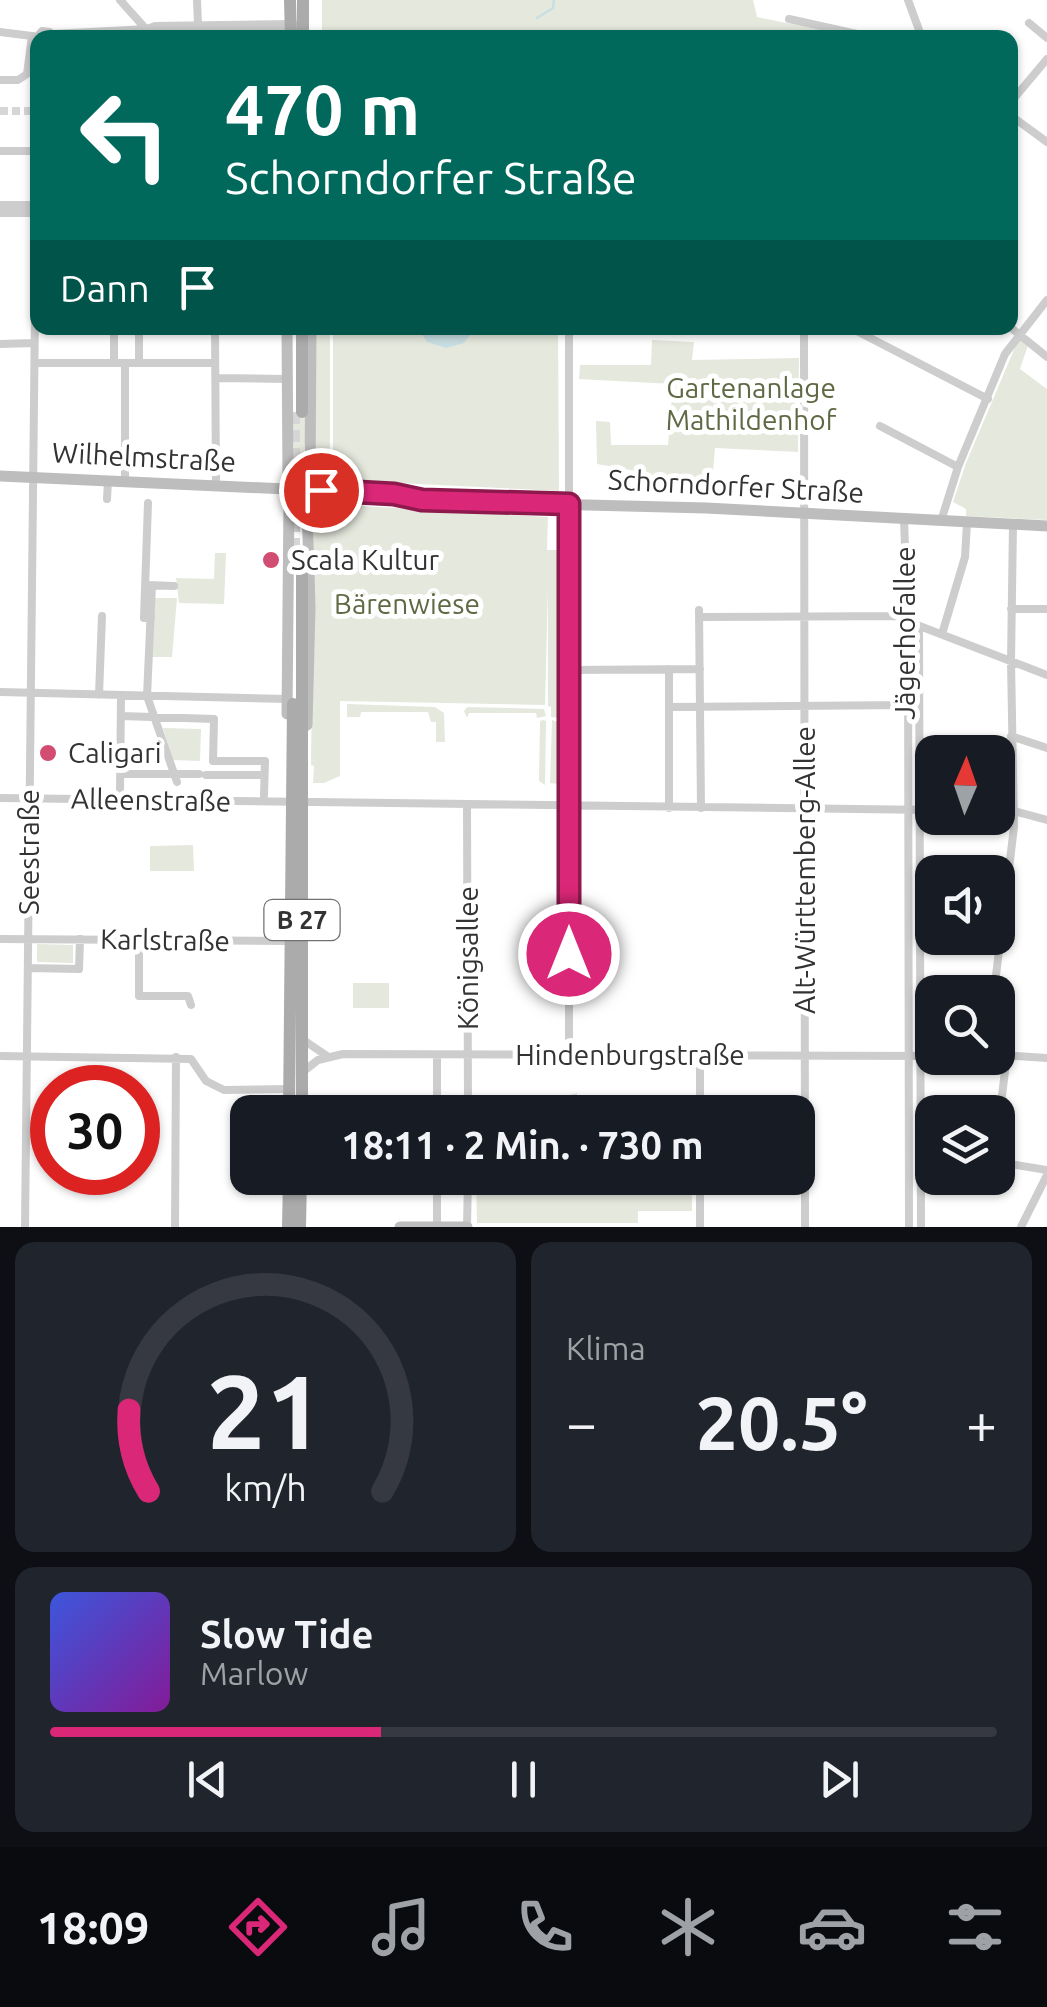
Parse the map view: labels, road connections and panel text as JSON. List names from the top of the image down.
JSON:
{
  "streets": {
    "main road": ["Wilhelmstraße", "Schorndorfer Straße", "B 27"],
    "street": [
      "Jägerhofallee",
      "Alleenstraße",
      "Seestraße",
      "Alt-Württemberg-Allee",
      "Karlstraße",
      "Königsallee",
      "Hindenburgstraße"
    ]
  },
  "crossings": [
    ["Wilhelmstraße", "Seestraße"],
    ["Schorndorfer Straße", "Jägerhofallee"],
    ["Schorndorfer Straße", "Alt-Württemberg-Allee"],
    ["Jägerhofallee", "Alleenstraße"],
    ["Jägerhofallee", "Hindenburgstraße"],
    ["Alleenstraße", "Seestraße"],
    ["Alleenstraße", "Alt-Württemberg-Allee"],
    ["Alleenstraße", "B 27"],
    ["Alleenstraße", "Königsallee"],
    ["Seestraße", "Karlstraße"],
    ["Alt-Württemberg-Allee", "Hindenburgstraße"],
    ["B 27", "Karlstraße"],
    ["Königsallee", "Hindenburgstraße"]
  ],
  "parks": ["Gartenanlage Mathildenhof", "Bärenwiese"],
  "places": ["Scala Kultur", "Caligari"],
  "north": "top",
  "page": {
    "turn": ["470 m", "Schorndorfer Straße"],
    "then": "Dann",
    "limit": "30",
    "trip": "18:11 · 2 Min. · 730 m",
    "tile": "Klima",
    "heat": ["−", "20.5°", "+"],
    "song": ["Slow Tide", "Marlow"],
    "tabs": "18:09",
    "gauge": ["21", "km/h"]
  }
}
